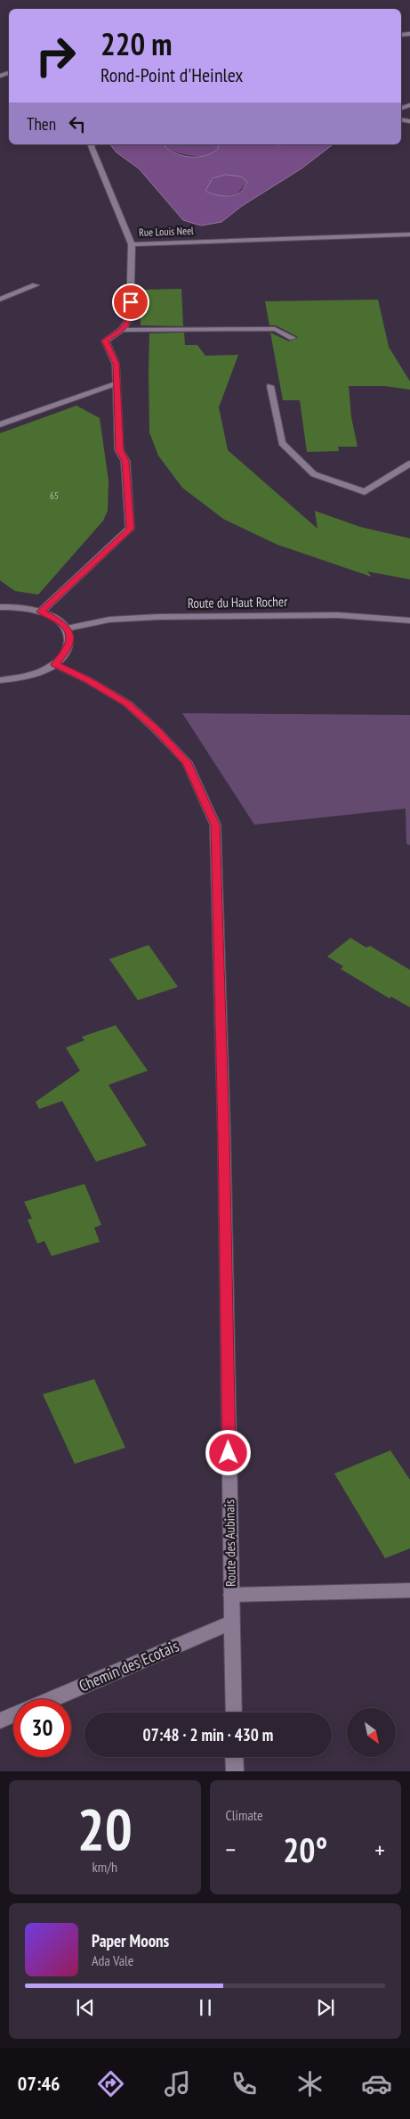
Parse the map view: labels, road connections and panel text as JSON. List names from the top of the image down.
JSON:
{
  "streets": {
    "street": [
      "Rue Louis Neel",
      "Route du Haut Rocher",
      "Route des Aubinais",
      "Chemin des Ecotais"
    ]
  },
  "crossings": [
    ["Route des Aubinais", "Chemin des Ecotais"]
  ],
  "house_numbers": ["65"],
  "north": "bottom right",
  "page": {
    "turn": ["220 m", "Rond-Point d'Heinlex"],
    "then": "Then",
    "limit": "30",
    "trip": "07:48 · 2 min · 430 m",
    "tile": [
      ["20", "km/h"],
      "Climate"
    ],
    "heat": ["−", "20°", "+"],
    "song": ["Paper Moons", "Ada Vale"],
    "tabs": "07:46"
  }
}
